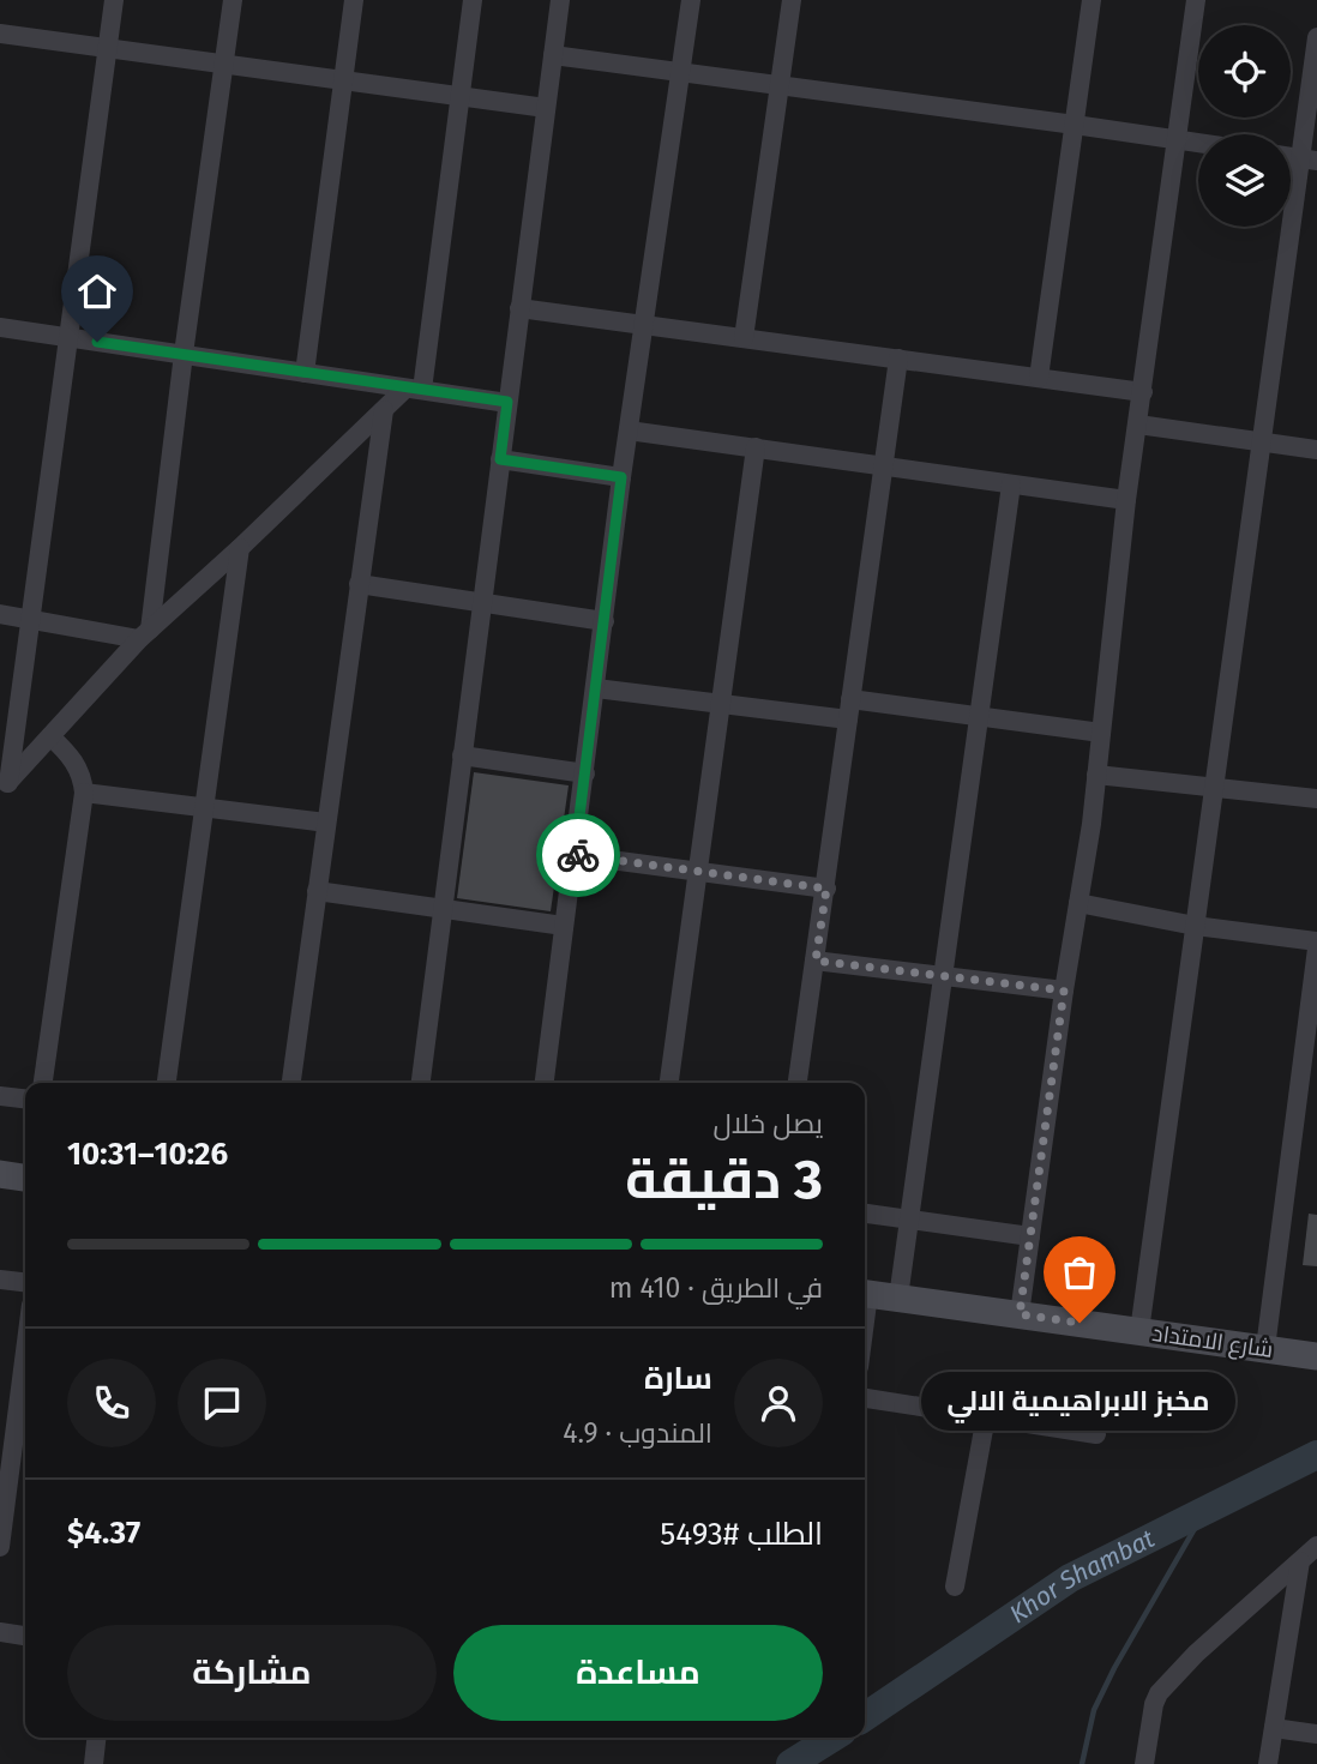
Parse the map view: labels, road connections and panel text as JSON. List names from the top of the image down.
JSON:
{
  "streets": {
    "street": ["شارع الامتداد"]
  },
  "water": ["Khor Shambat"],
  "places": ["مخبز الابراهيمية الالي"],
  "page": {
    "heading": ["3 دقيقة", "يصل خلال", "10:26–10:31"],
    "panel": [
      "سارة",
      "المندوب · 4.9",
      "الطلب #5493",
      "$4.37"
    ],
    "bar": "في الطريق · 410 m",
    "bubble": "مخبز الابراهيمية الالي",
    "buttons": ["مساعدة", "مشاركة"]
  }
}
